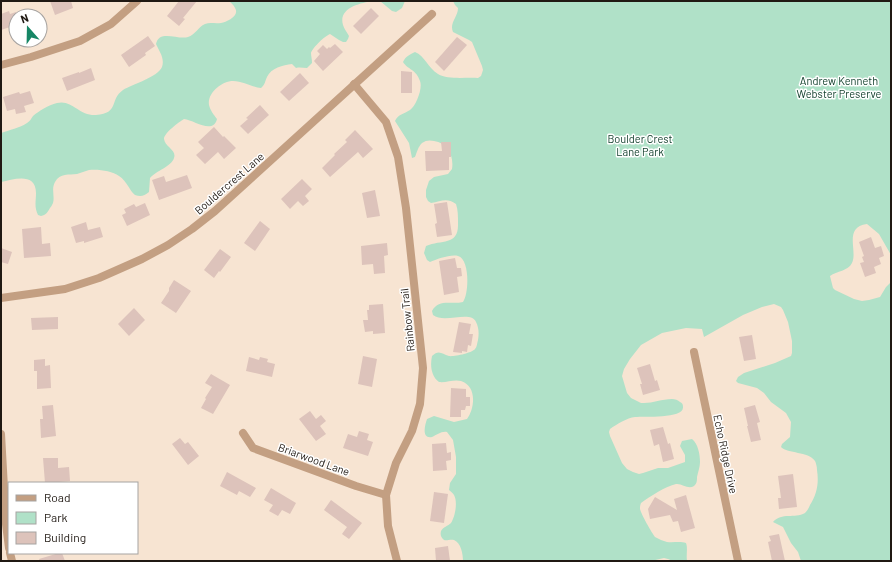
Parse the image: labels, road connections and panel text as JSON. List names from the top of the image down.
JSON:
{
  "streets": {
    "street": [
      "Bouldercrest Lane",
      "Rainbow Trail",
      "Echo Ridge Drive",
      "Briarwood Lane"
    ]
  },
  "crossings": [
    ["Bouldercrest Lane", "Rainbow Trail"],
    ["Rainbow Trail", "Briarwood Lane"]
  ],
  "parks": ["Andrew Kenneth Webster Preserve", "Boulder Crest Lane Park"],
  "legend": ["Road", "Park", "Building"],
  "north": "top"
}
